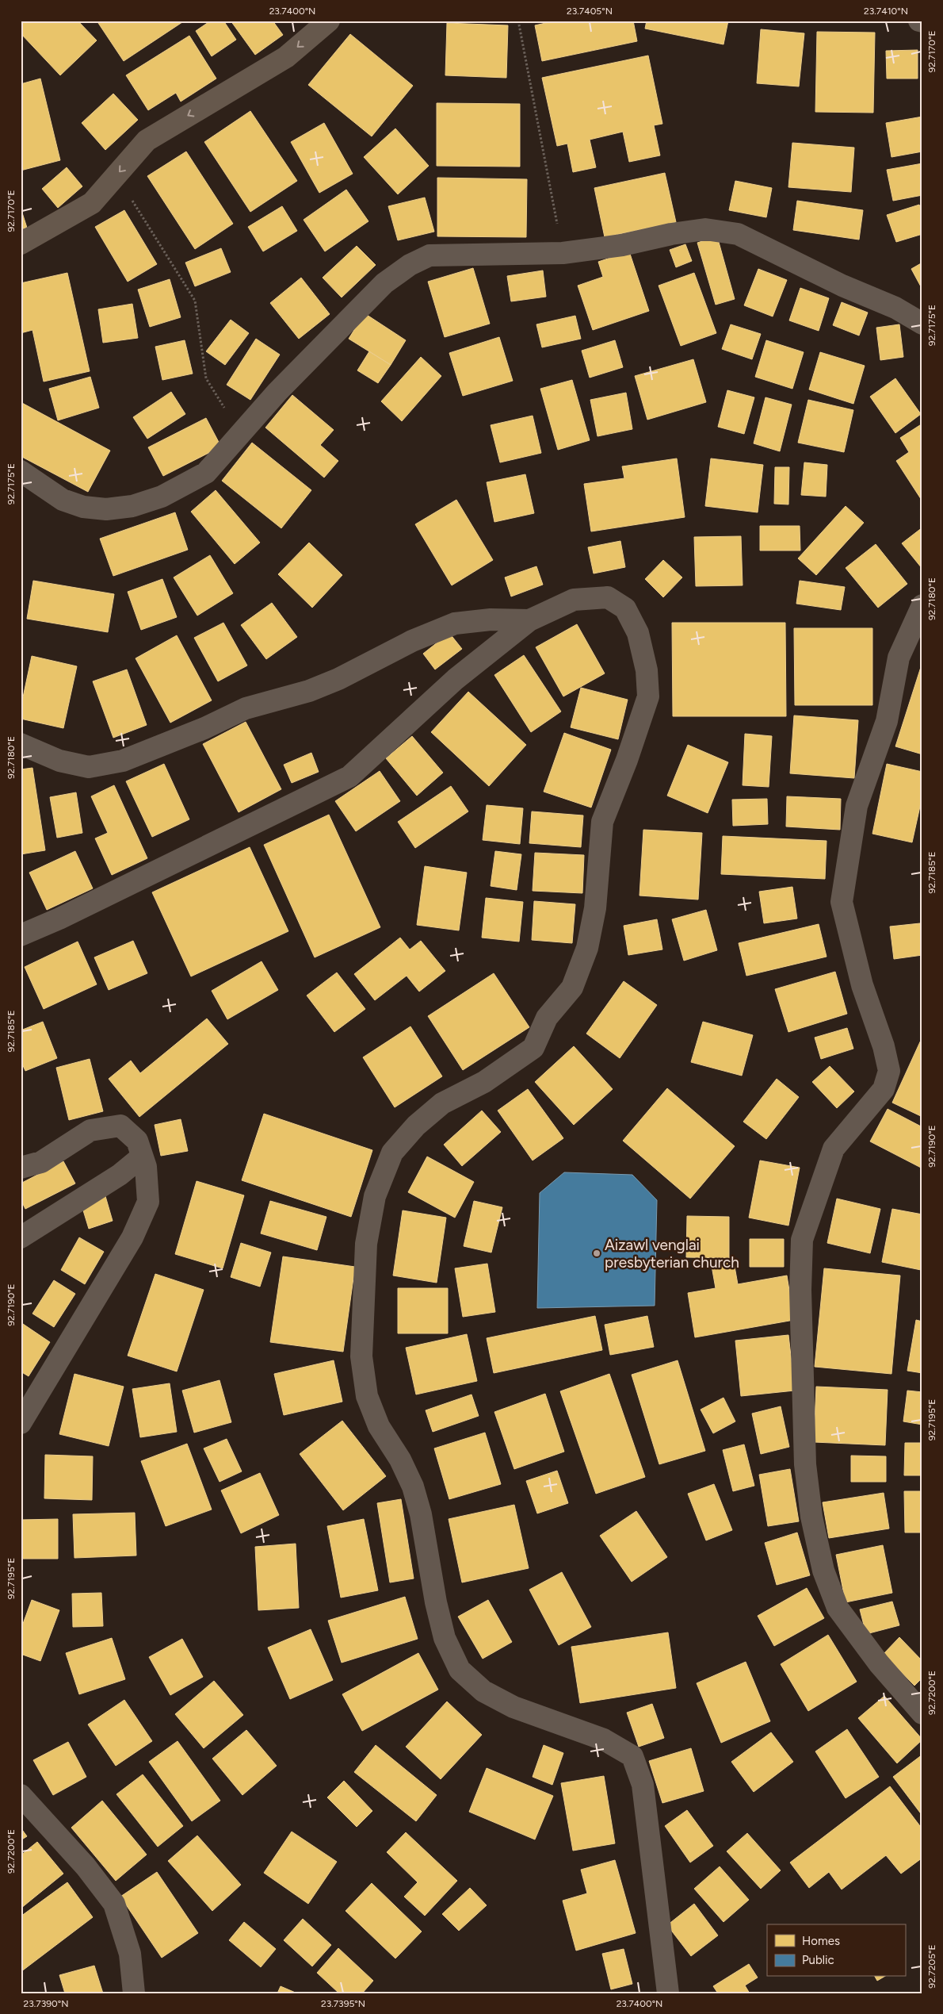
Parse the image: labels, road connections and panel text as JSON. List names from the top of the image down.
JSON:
{
  "places": ["Aizawl venglai presbyterian church"],
  "legend": ["Homes", "Public"],
  "coordinates": [
    "23.7400°N",
    "23.7405°N",
    "23.7410°N",
    "92.7170°E",
    "92.7175°E",
    "92.7180°E",
    "92.7185°E",
    "92.7190°E",
    "92.7195°E",
    "92.7200°E",
    "92.7205°E",
    "23.7390°N",
    "23.7395°N"
  ]
}
